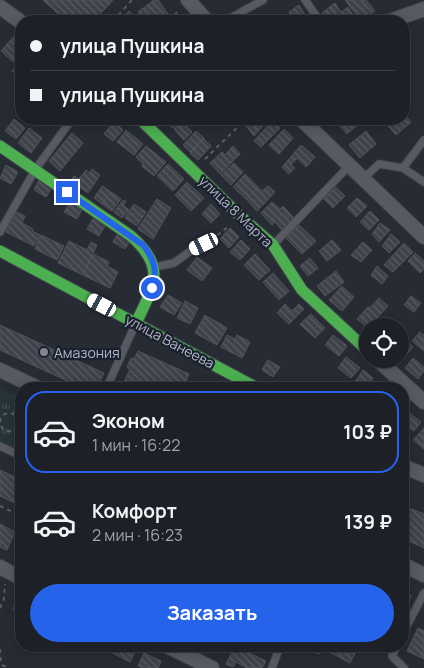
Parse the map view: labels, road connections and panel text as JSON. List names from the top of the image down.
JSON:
{
  "streets": {
    "street": ["улица 8 Марта", "улица Ванеева"]
  },
  "places": ["Амазония"],
  "page": {
    "banner": ["улица Пушкина", "улица Пушкина"],
    "list": [
      {
        "name": "Эконом",
        "note": "1 мин · 16:22",
        "value": "103 ₽"
      },
      {
        "name": "Комфорт",
        "note": "2 мин · 16:23",
        "value": "139 ₽"
      }
    ],
    "buttons": "Заказать"
  }
}
